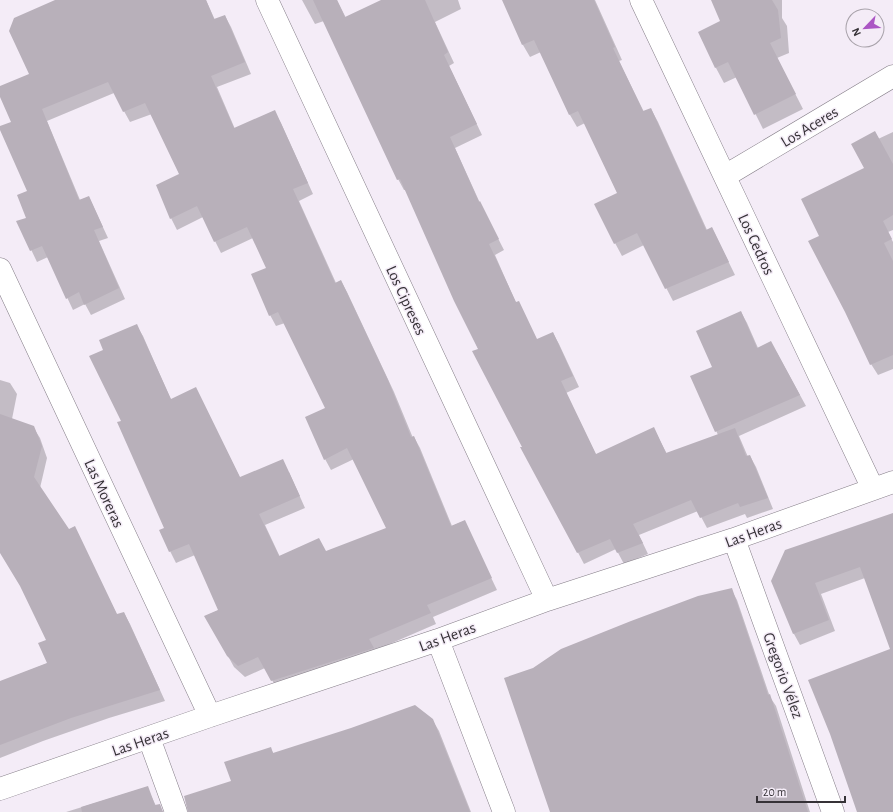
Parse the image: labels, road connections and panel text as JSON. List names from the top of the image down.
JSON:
{
  "streets": {
    "street": [
      "Los Aceres",
      "Los Cedros",
      "Los Cipreses",
      "Las Moreras",
      "Las Heras",
      "Gregorio Vélez"
    ]
  },
  "crossings": [
    ["Los Aceres", "Los Cedros"],
    ["Los Cedros", "Las Heras"],
    ["Los Cipreses", "Las Heras"],
    ["Las Moreras", "Las Heras"],
    ["Las Heras", "Gregorio Vélez"]
  ],
  "scale_bar": "20 m",
  "north": "bottom left"
}
